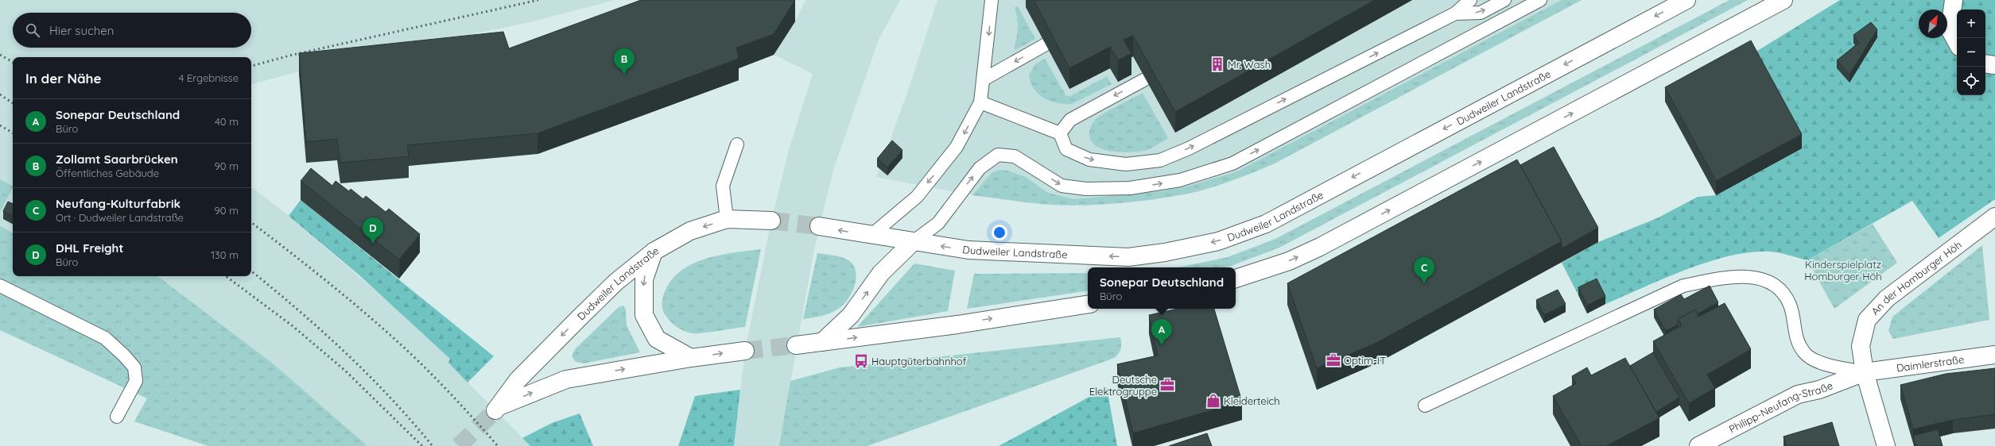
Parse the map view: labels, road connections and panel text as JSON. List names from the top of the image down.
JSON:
{
  "streets": {
    "main road": [
      "Dudweiler Landstraße",
      "An der Homburger Höh",
      "Daimlerstraße",
      "Philipp-Neufang-Straße"
    ]
  },
  "crossings": [
    ["An der Homburger Höh", "Daimlerstraße"],
    ["An der Homburger Höh", "Philipp-Neufang-Straße"],
    ["Daimlerstraße", "Philipp-Neufang-Straße"]
  ],
  "parks": ["Kinderspielplatz Homburger Höh"],
  "places": {
    "building": ["Mr. Wash"],
    "office": ["Optim-IT", "Deutsche Elektrogruppe"],
    "bus stop": ["Hauptgüterbahnhof"],
    "shop": ["Kleiderteich"]
  },
  "north": "top right",
  "page": {
    "map_buttons": ["+", "−"],
    "search": "Hier suchen",
    "pins": [
      "B",
      "D",
      "C",
      "A"
    ],
    "heading": ["In der Nähe", "4 Ergebnisse"],
    "list": [
      {
        "mark": "A",
        "name": "Sonepar Deutschland",
        "note": "Büro",
        "value": "40 m"
      },
      {
        "mark": "B",
        "name": "Zollamt Saarbrücken",
        "note": "Öffentliches Gebäude",
        "value": "90 m"
      },
      {
        "mark": "C",
        "name": "Neufang-Kulturfabrik",
        "note": "Ort · Dudweiler Landstraße",
        "value": "90 m"
      },
      {
        "mark": "D",
        "name": "DHL Freight",
        "note": "Büro",
        "value": "130 m"
      }
    ],
    "popup": ["Sonepar Deutschland", "Büro"]
  }
}
